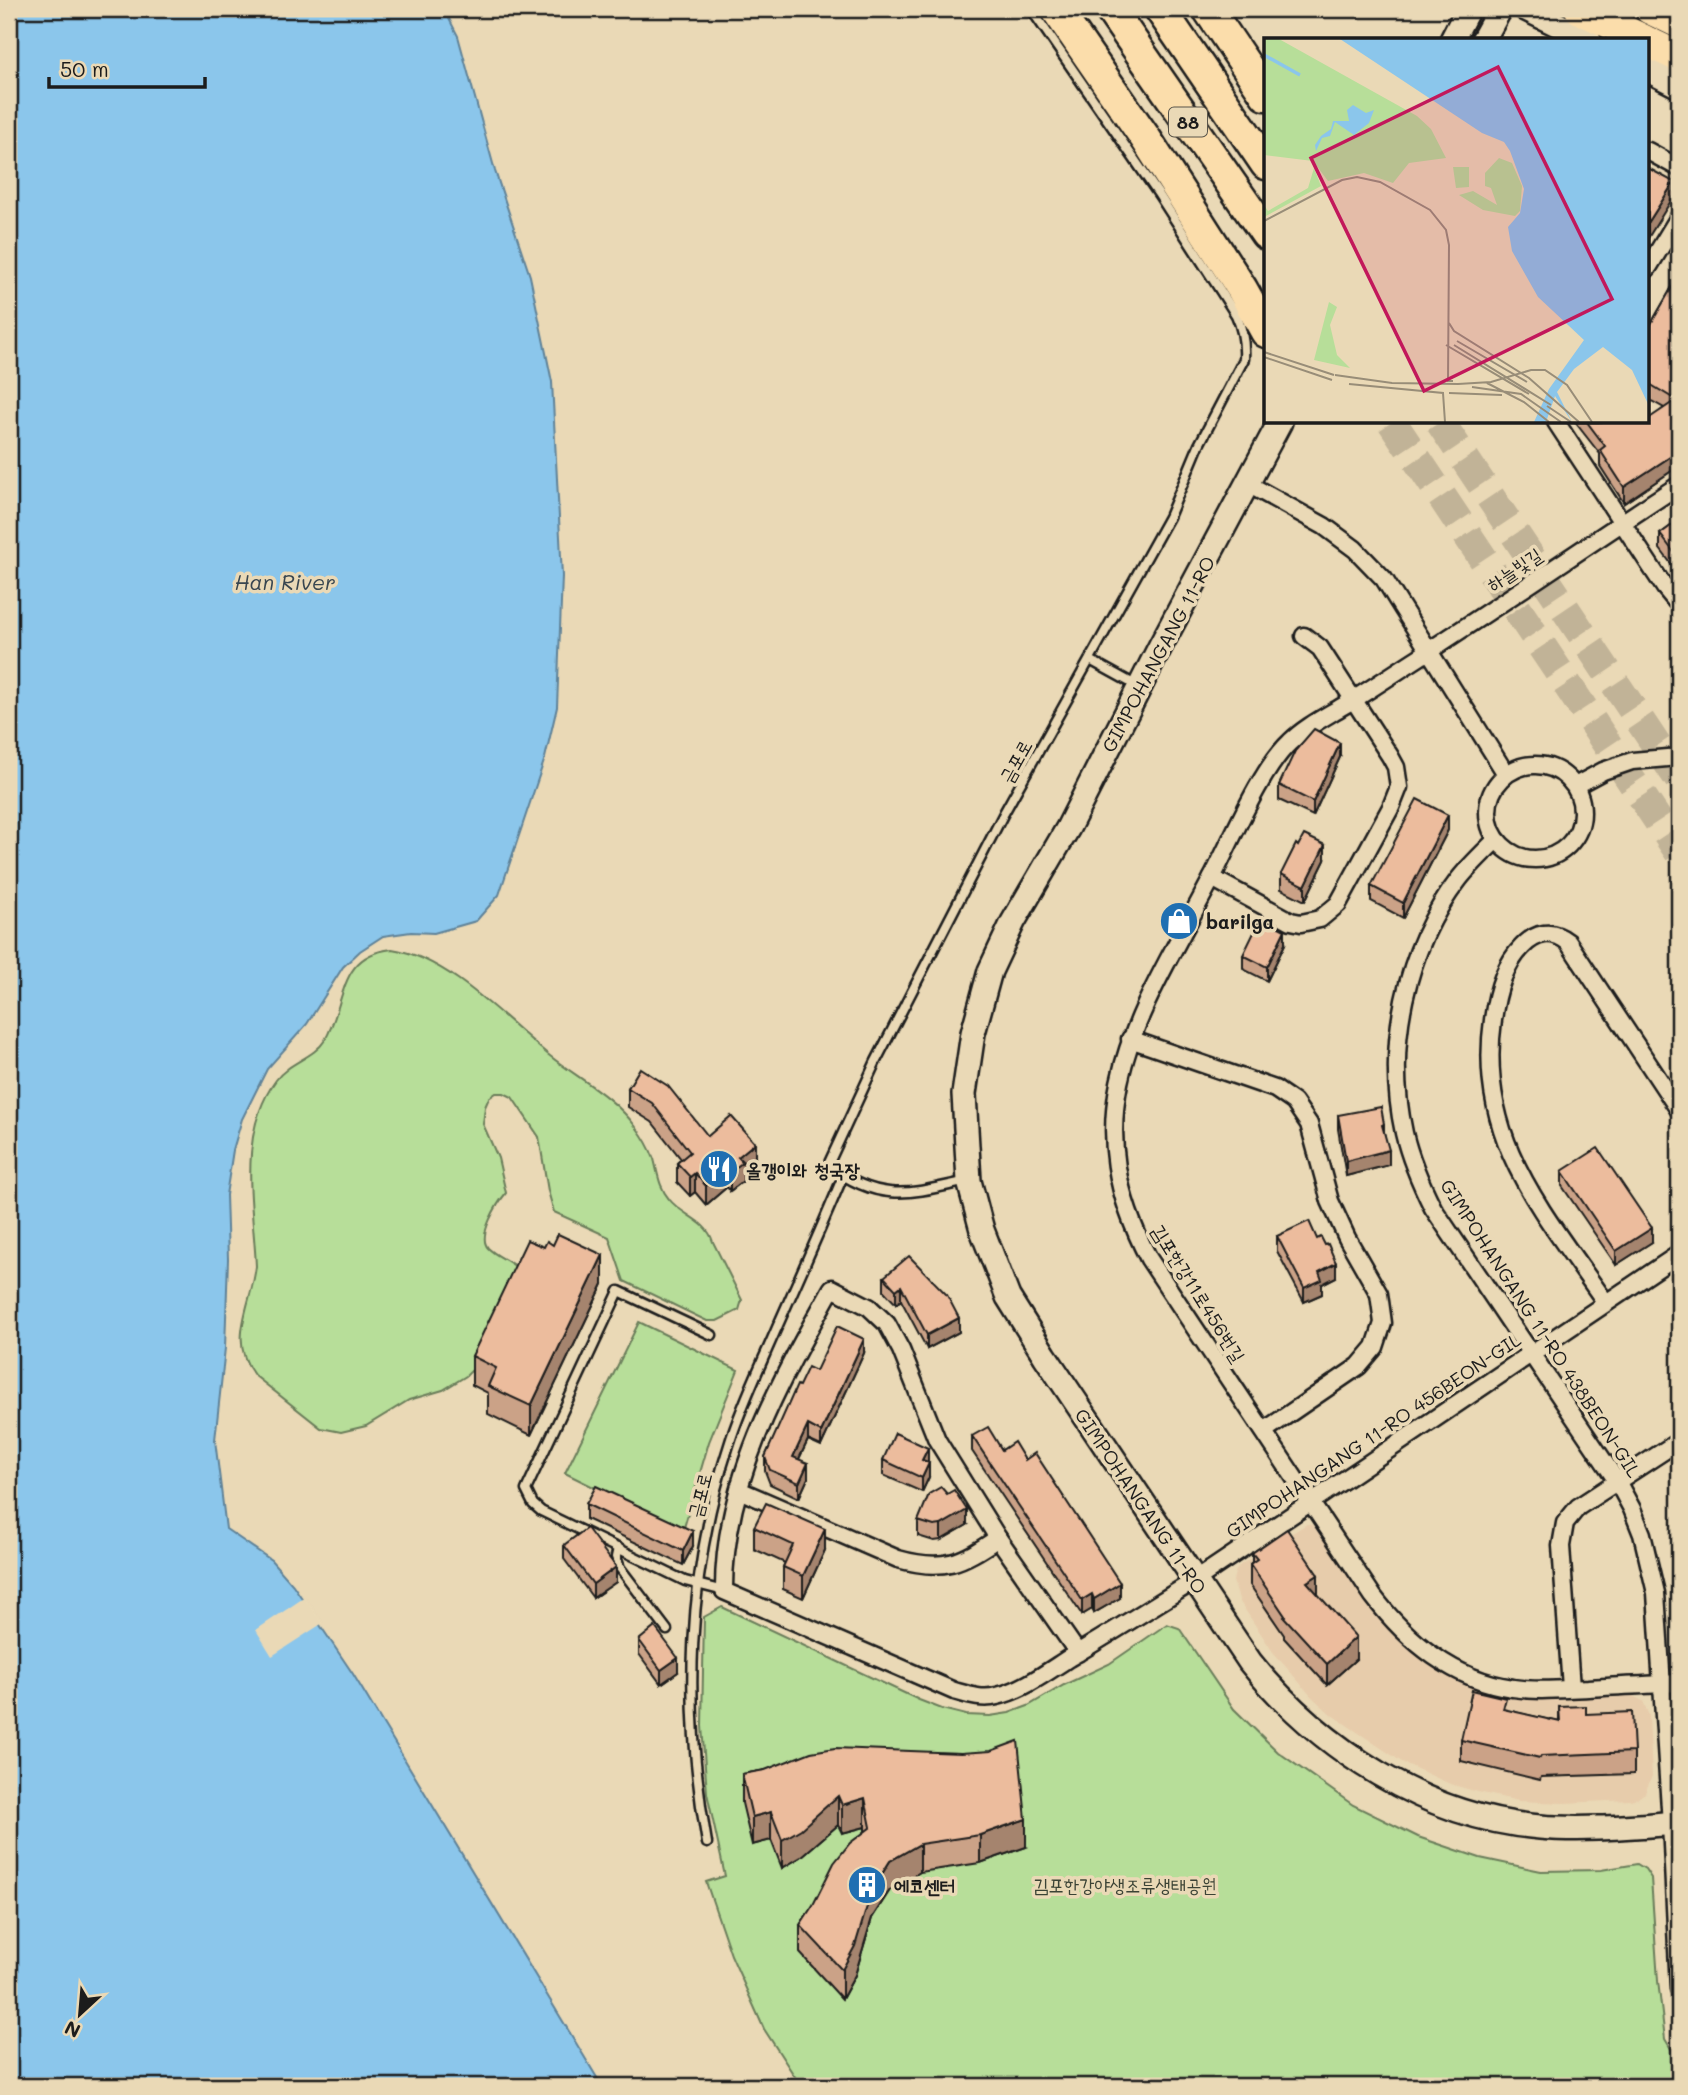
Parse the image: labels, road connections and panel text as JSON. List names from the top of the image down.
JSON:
{
  "streets": {
    "highway": ["88"],
    "main road": ["GIMPOHANGANG 11-RO"],
    "street": [
      "하늘빛길",
      "김포한강11로456번길",
      "GIMPOHANGANG 11-RO 438BEON-GIL",
      "GIMPOHANGANG 11-RO 456BEON-GIL"
    ],
    "lane": ["금포로"]
  },
  "crossings": [
    ["하늘빛길", "김포한강11로456번길"],
    ["GIMPOHANGANG 11-RO", "GIMPOHANGANG 11-RO 438BEON-GIL"],
    ["GIMPOHANGANG 11-RO", "GIMPOHANGANG 11-RO 456BEON-GIL"],
    ["김포한강11로456번길", "GIMPOHANGANG 11-RO 438BEON-GIL"],
    ["김포한강11로456번길", "GIMPOHANGANG 11-RO 456BEON-GIL"],
    ["GIMPOHANGANG 11-RO 438BEON-GIL", "GIMPOHANGANG 11-RO 456BEON-GIL"]
  ],
  "water": ["Han River"],
  "parks": ["김포한강야생조류생태공원"],
  "places": {
    "shop": ["barilga"],
    "restaurant": ["올갱이와 청국장"],
    "building": ["에코센터"]
  },
  "scale_bar": "50 m",
  "north": "bottom left"
}
